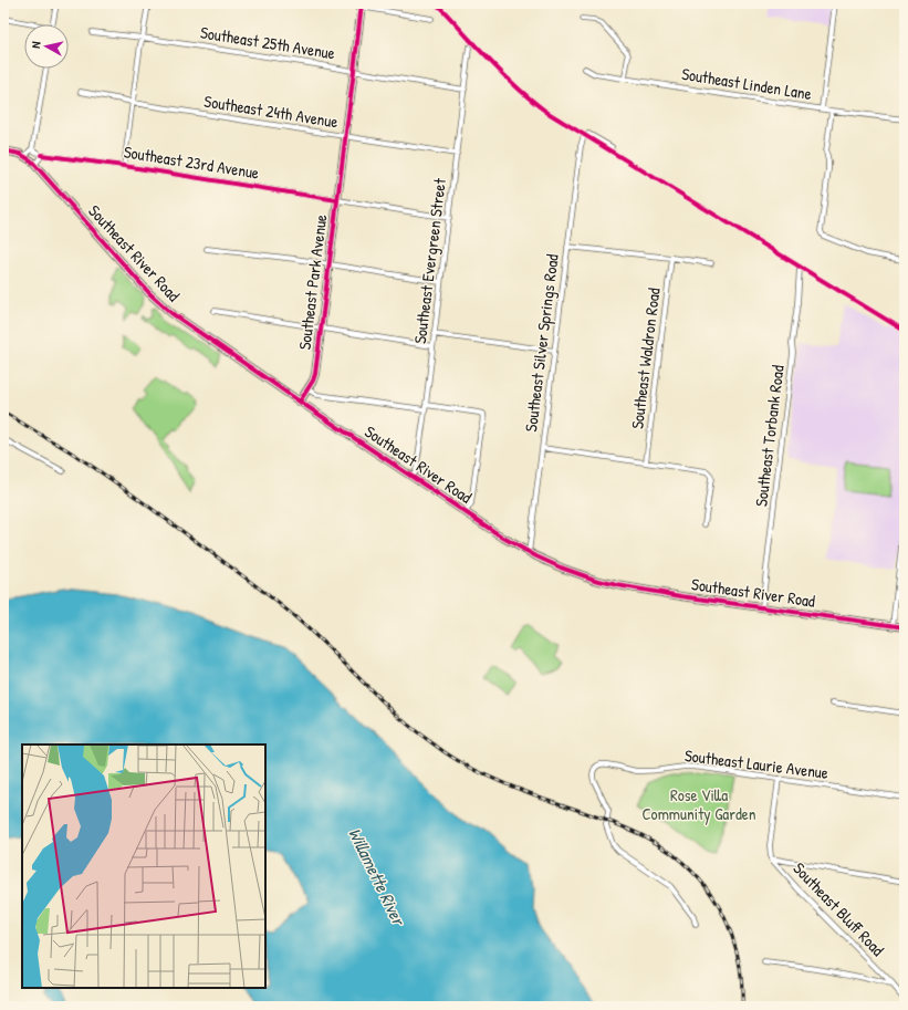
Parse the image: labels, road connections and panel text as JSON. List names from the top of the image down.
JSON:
{
  "streets": {
    "street": [
      "Southeast 25th Avenue",
      "Southeast Linden Lane",
      "Southeast 24th Avenue",
      "Southeast 23rd Avenue",
      "Southeast River Road",
      "Southeast Evergreen Street",
      "Southeast Park Avenue",
      "Southeast Silver Springs Road",
      "Southeast Waldron Road",
      "Southeast Torbank Road",
      "Southeast Laurie Avenue",
      "Southeast Bluff Road"
    ]
  },
  "crossings": [
    ["Southeast 25th Avenue", "Southeast Evergreen Street"],
    ["Southeast 25th Avenue", "Southeast Park Avenue"],
    ["Southeast 24th Avenue", "Southeast Evergreen Street"],
    ["Southeast 24th Avenue", "Southeast Park Avenue"],
    ["Southeast 23rd Avenue", "Southeast Evergreen Street"],
    ["Southeast 23rd Avenue", "Southeast Park Avenue"],
    ["Southeast River Road", "Southeast Evergreen Street"],
    ["Southeast River Road", "Southeast Park Avenue"],
    ["Southeast River Road", "Southeast Silver Springs Road"],
    ["Southeast River Road", "Southeast Torbank Road"]
  ],
  "water": ["Willamette River"],
  "parks": ["Rose Villa Community Garden"],
  "north": "left"
}
